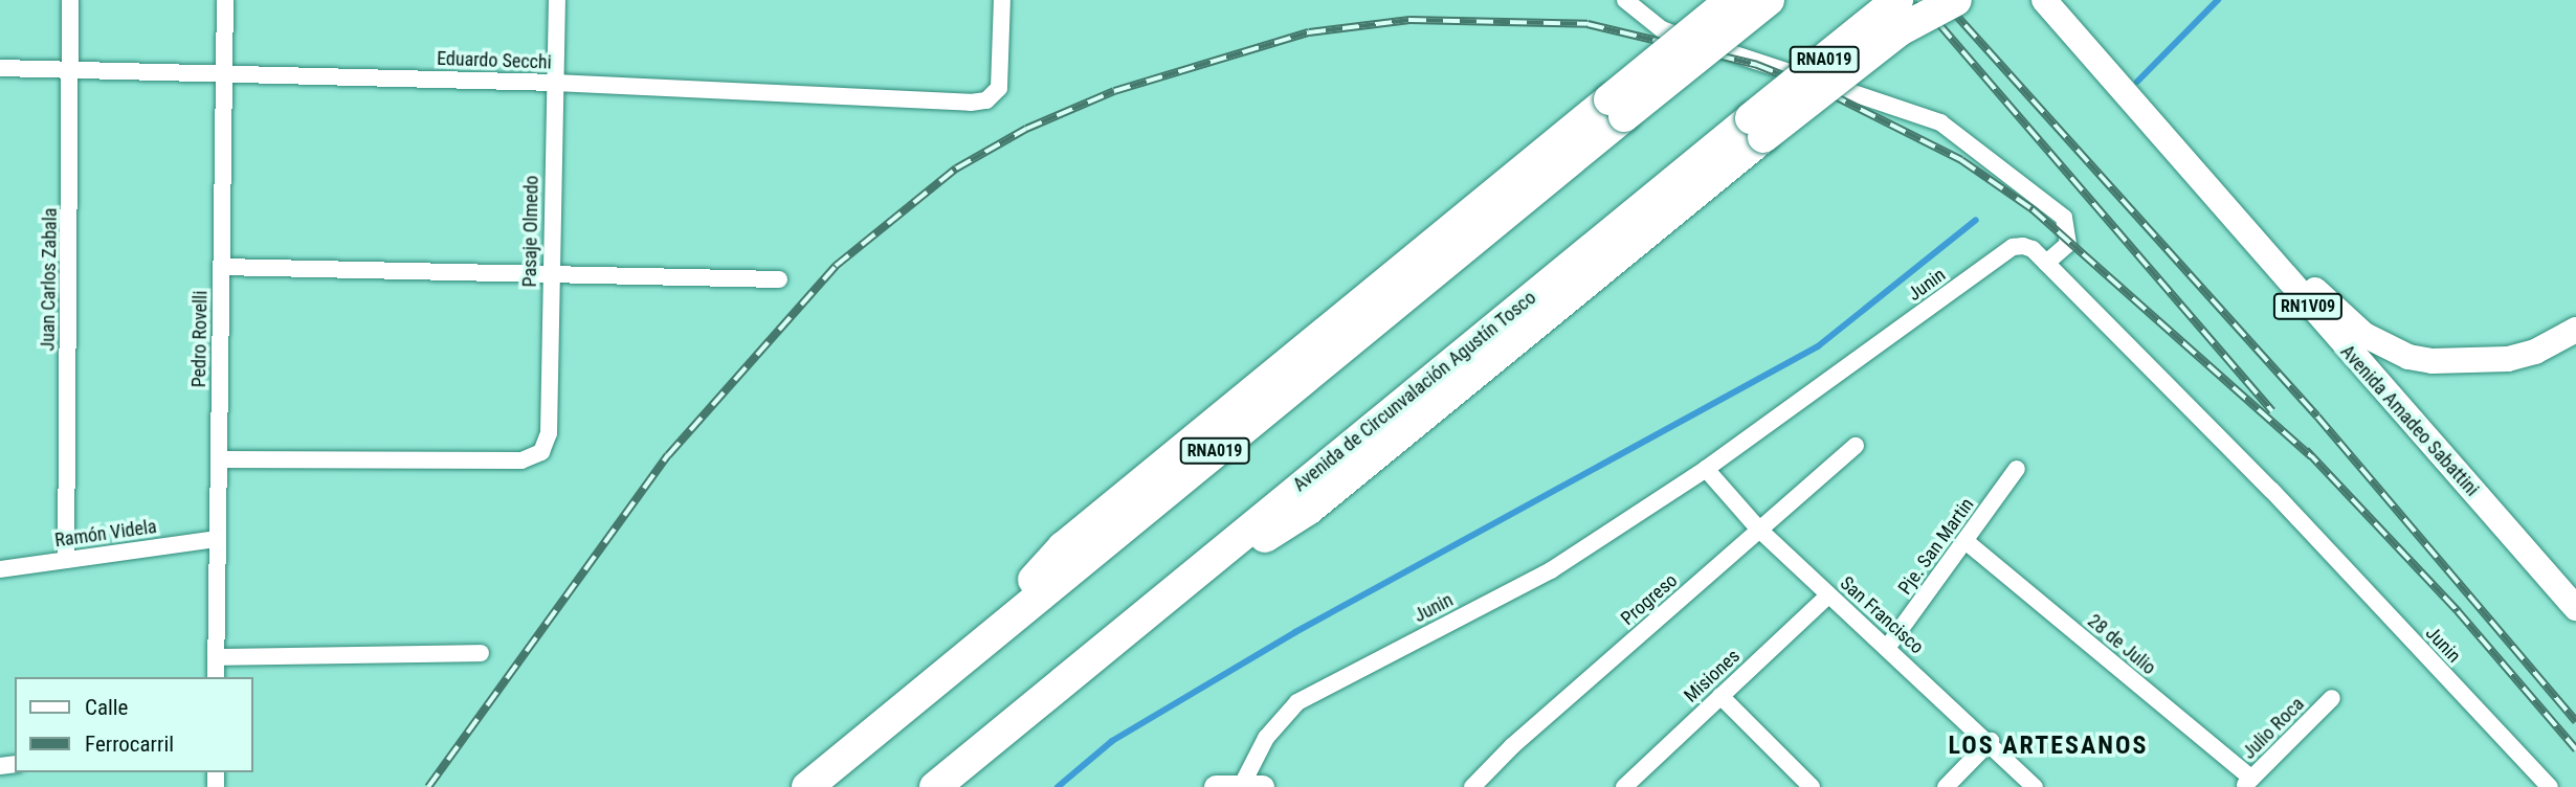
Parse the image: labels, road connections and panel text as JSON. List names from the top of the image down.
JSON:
{
  "streets": {
    "highway": ["RNA019", "Avenida de Circunvalación Agustín Tosco"],
    "main road": ["RN1V09", "Avenida Amadeo Sabattini"],
    "street": [
      "Eduardo Secchi",
      "Pasaje Olmedo",
      "Juan Carlos Zabala",
      "Junin",
      "Pedro Rovelli",
      "Ramón Videla",
      "Pje. San Martin",
      "Progreso",
      "San Francisco",
      "28 de Julio",
      "Misiones",
      "Julio Roca"
    ]
  },
  "crossings": [
    ["Eduardo Secchi", "Pasaje Olmedo"],
    ["Eduardo Secchi", "Juan Carlos Zabala"],
    ["Eduardo Secchi", "Pedro Rovelli"],
    ["Pasaje Olmedo", "Pedro Rovelli"],
    ["Juan Carlos Zabala", "Ramón Videla"],
    ["Junin", "San Francisco"],
    ["Pedro Rovelli", "Ramón Videla"],
    ["Pje. San Martin", "San Francisco"],
    ["Pje. San Martin", "28 de Julio"],
    ["Progreso", "San Francisco"],
    ["San Francisco", "Misiones"],
    ["28 de Julio", "Julio Roca"]
  ],
  "districts": ["LOS ARTESANOS"],
  "legend": ["Calle", "Ferrocarril"]
}
